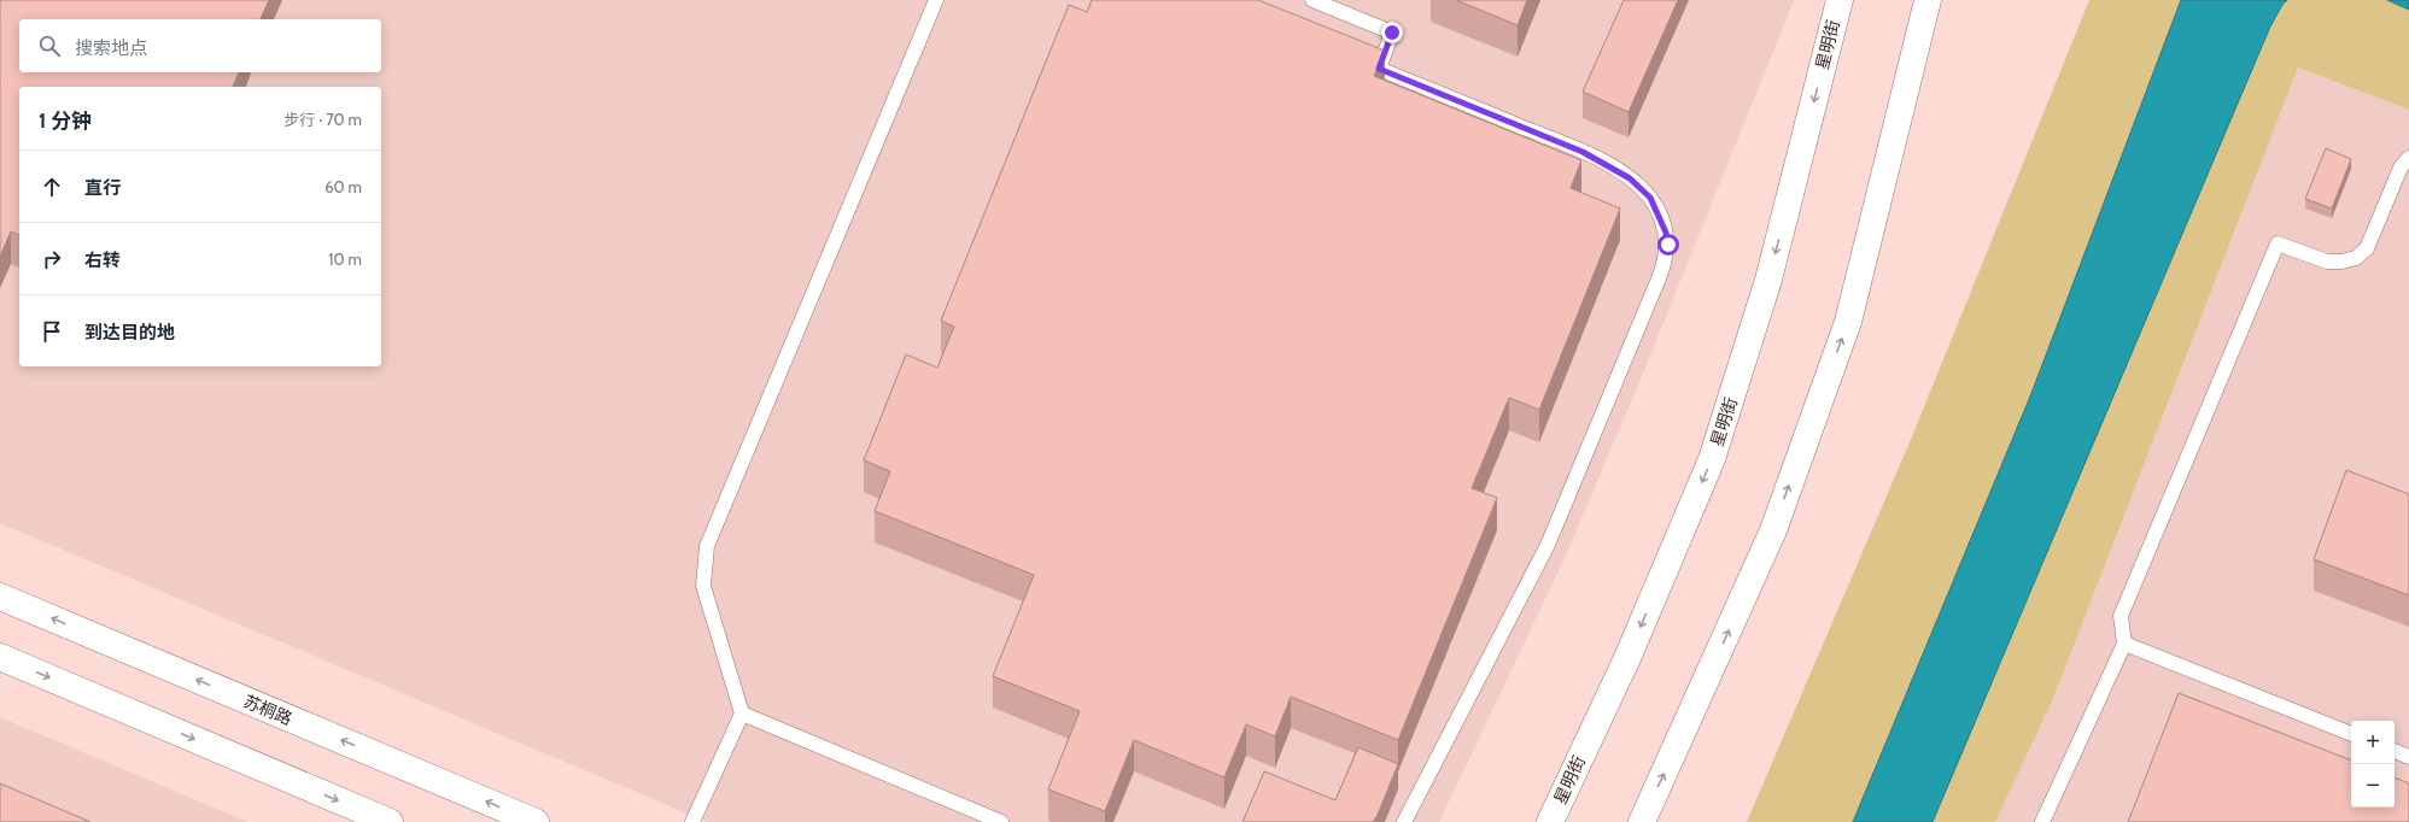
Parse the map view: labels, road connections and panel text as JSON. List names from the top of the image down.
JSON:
{
  "streets": {
    "main road": ["星明街", "苏桐路"]
  },
  "page": {
    "search": "搜索地点",
    "heading": ["1 分钟", "步行 · 70 m"],
    "list": [
      ["直行", "60 m"],
      ["右转", "10 m"],
      "到达目的地"
    ],
    "map_buttons": ["+", "−"]
  }
}
